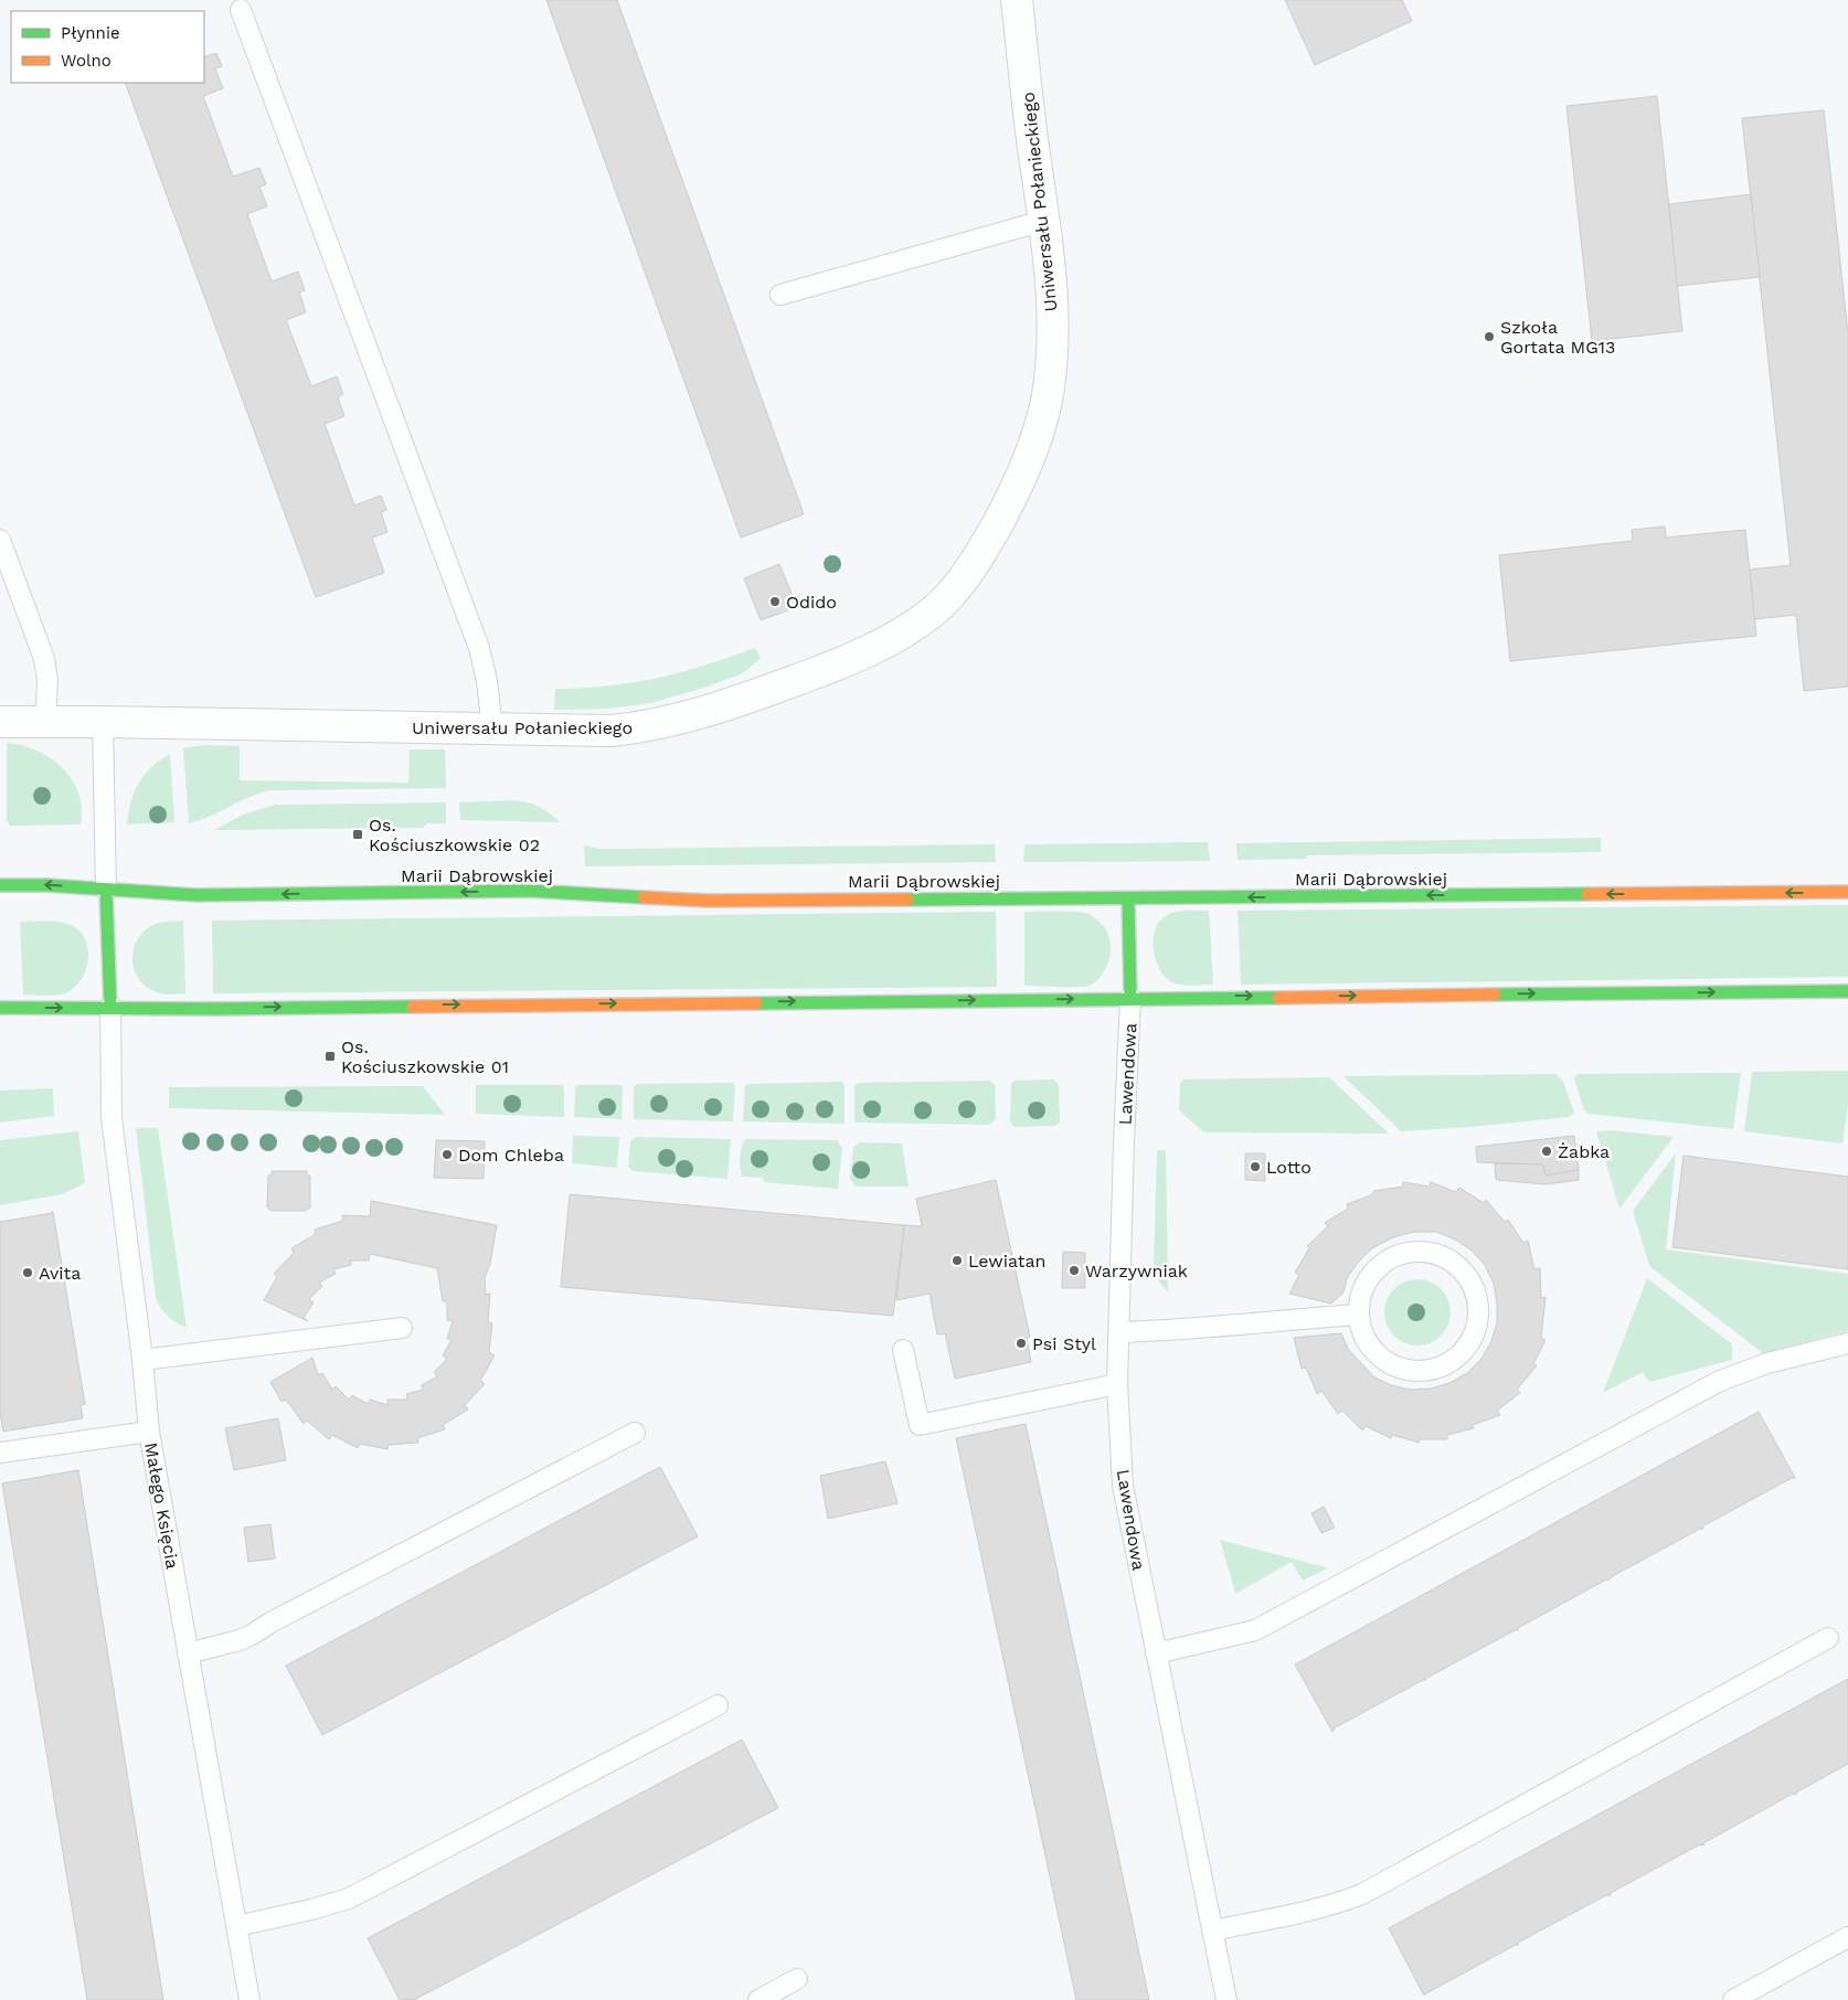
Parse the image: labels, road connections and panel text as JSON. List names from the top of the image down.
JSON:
{
  "streets": {
    "street": ["Uniwersału Połanieckiego", "Marii Dąbrowskiej"],
    "lane": ["Lawendowa", "Małego Księcia"]
  },
  "places": {
    "other": [
      "Szkoła Gortata MG13",
      "Odido",
      "Żabka",
      "Dom Chleba",
      "Lotto",
      "Lewiatan",
      "Warzywniak",
      "Avita",
      "Psi Styl"
    ],
    "transit": ["Os. Kościuszkowskie 02", "Os. Kościuszkowskie 01"]
  },
  "legend": ["Płynnie", "Wolno"]
}
